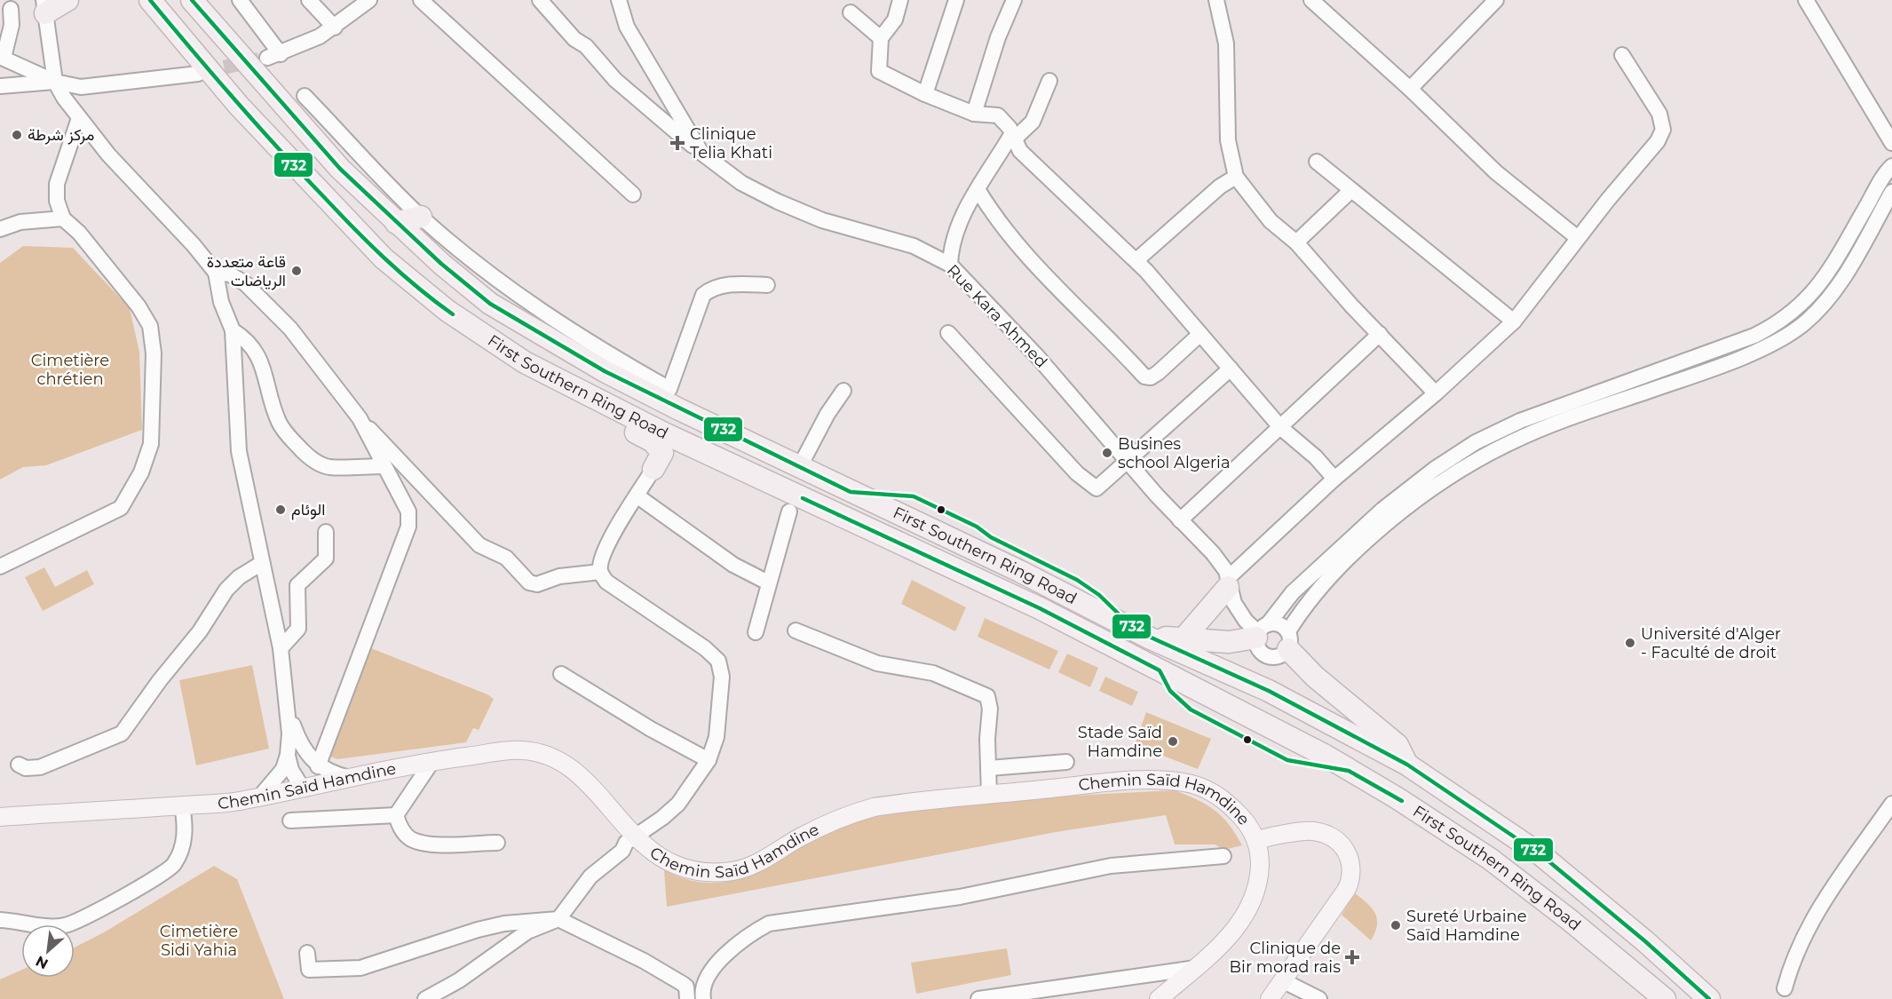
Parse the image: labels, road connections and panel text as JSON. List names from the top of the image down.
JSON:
{
  "streets": {
    "highway": ["First Southern Ring Road"],
    "main road": ["Chemin Saïd Hamdine"],
    "street": ["Rue Kara Ahmed"]
  },
  "parks": ["Cimetière chrétien", "Cimetière Sidi Yahia"],
  "places": {
    "other": [
      "مركز شرطة",
      "قاعة متعددة الرياضات",
      "Busines school Algeria",
      "الوئام",
      "Université d'Alger - Faculté de droit",
      "Stade Saïd Hamdine",
      "Sureté Urbaine Saïd Hamdine"
    ],
    "health": ["Clinique Telia Khati", "Clinique de Bir morad rais"]
  },
  "lines": ["transit line 732"],
  "north": "bottom left"
}
